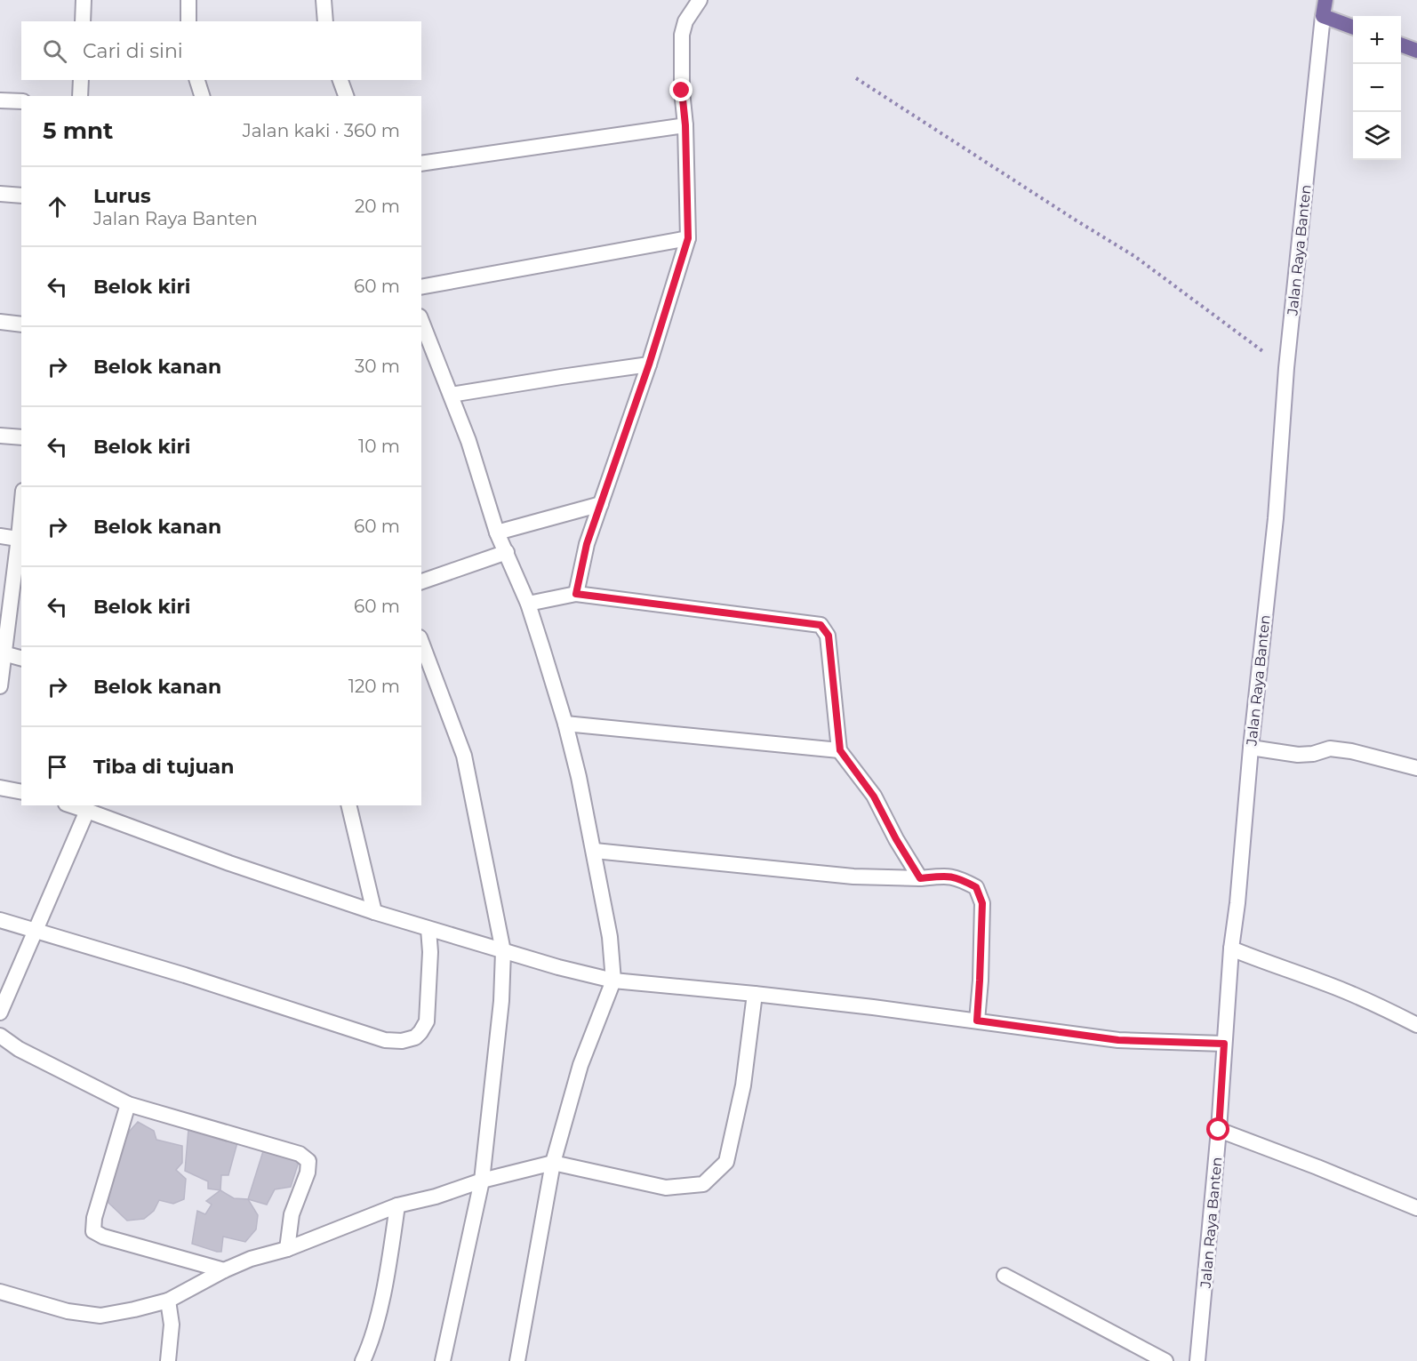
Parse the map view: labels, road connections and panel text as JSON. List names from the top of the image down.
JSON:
{
  "streets": {
    "main road": ["Jalan Raya Banten"]
  },
  "page": {
    "map_buttons": ["+", "−"],
    "search": "Cari di sini",
    "heading": ["5 mnt", "Jalan kaki · 360 m"],
    "list": [
      ["Lurus", "Jalan Raya Banten", "20 m"],
      ["Belok kiri", "60 m"],
      ["Belok kanan", "30 m"],
      ["Belok kiri", "10 m"],
      ["Belok kanan", "60 m"],
      ["Belok kiri", "60 m"],
      ["Belok kanan", "120 m"],
      "Tiba di tujuan"
    ]
  }
}
